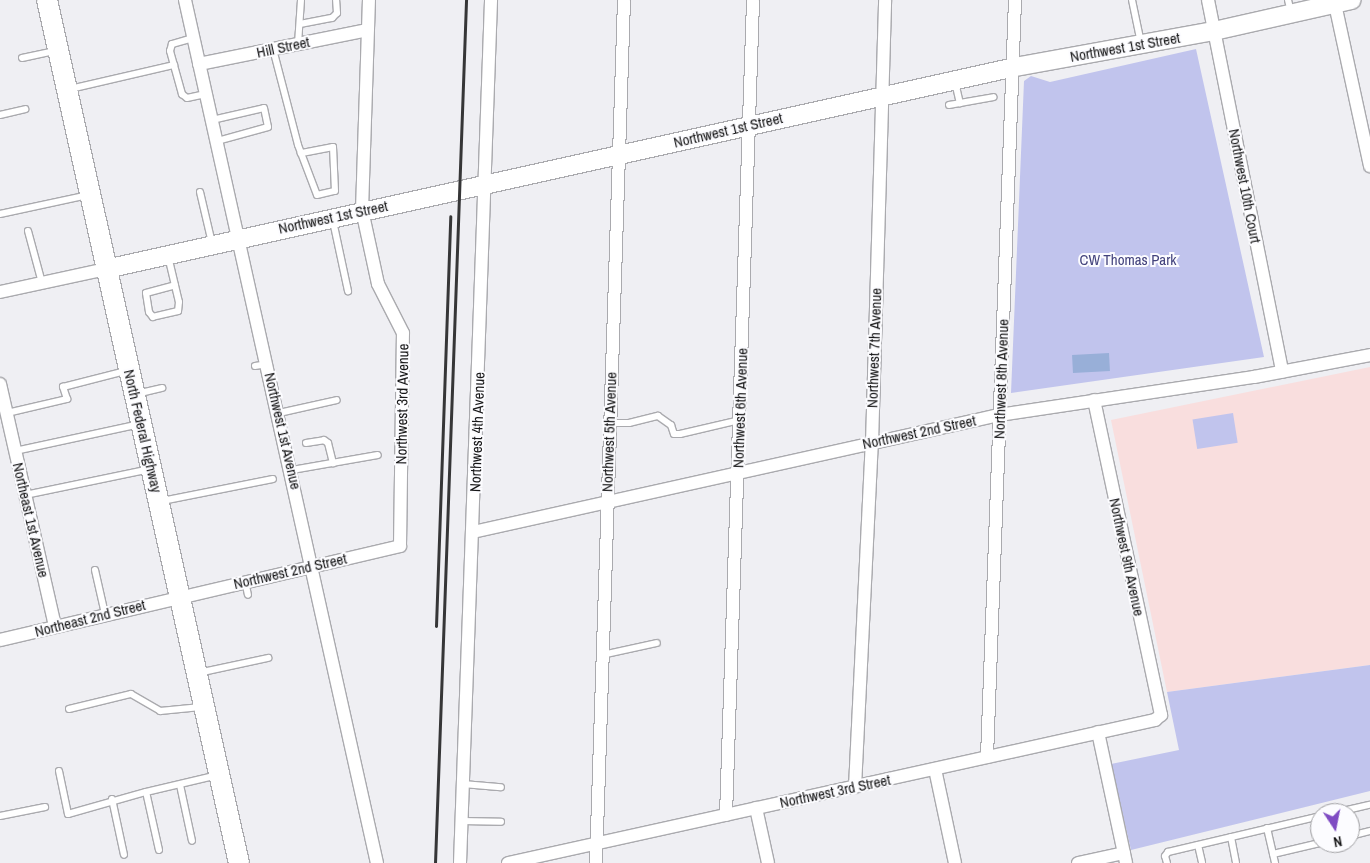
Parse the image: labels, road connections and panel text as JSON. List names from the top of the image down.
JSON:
{
  "streets": {
    "main road": ["North Federal Highway"],
    "street": [
      "Hill Street",
      "Northwest 1st Street",
      "Northwest 10th Court",
      "Northwest 7th Avenue",
      "Northwest 8th Avenue",
      "Northwest 3rd Avenue",
      "Northwest 6th Avenue",
      "Northwest 1st Avenue",
      "Northwest 4th Avenue",
      "Northwest 5th Avenue",
      "Northwest 2nd Street",
      "Northeast 1st Avenue",
      "Northwest 9th Avenue",
      "Northeast 2nd Street",
      "Northwest 3rd Street"
    ]
  },
  "crossings": [
    ["Hill Street", "Northwest 3rd Avenue"],
    ["Hill Street", "Northwest 1st Avenue"],
    ["Northwest 1st Street", "Northwest 10th Court"],
    ["Northwest 1st Street", "Northwest 7th Avenue"],
    ["Northwest 1st Street", "Northwest 8th Avenue"],
    ["Northwest 1st Street", "Northwest 3rd Avenue"],
    ["Northwest 1st Street", "Northwest 6th Avenue"],
    ["Northwest 1st Street", "North Federal Highway"],
    ["Northwest 1st Street", "Northwest 1st Avenue"],
    ["Northwest 1st Street", "Northwest 4th Avenue"],
    ["Northwest 1st Street", "Northwest 5th Avenue"],
    ["Northwest 10th Court", "Northwest 2nd Street"],
    ["Northwest 7th Avenue", "Northwest 2nd Street"],
    ["Northwest 7th Avenue", "Northwest 3rd Street"],
    ["Northwest 8th Avenue", "Northwest 2nd Street"],
    ["Northwest 8th Avenue", "Northwest 3rd Street"],
    ["Northwest 3rd Avenue", "Northwest 2nd Street"],
    ["Northwest 6th Avenue", "Northwest 2nd Street"],
    ["Northwest 6th Avenue", "Northwest 3rd Street"],
    ["North Federal Highway", "Northwest 2nd Street"],
    ["North Federal Highway", "Northeast 2nd Street"],
    ["Northwest 1st Avenue", "Northwest 2nd Street"],
    ["Northwest 4th Avenue", "Northwest 2nd Street"],
    ["Northwest 5th Avenue", "Northwest 2nd Street"],
    ["Northwest 5th Avenue", "Northwest 3rd Street"],
    ["Northwest 2nd Street", "Northwest 9th Avenue"],
    ["Northwest 2nd Street", "Northeast 2nd Street"],
    ["Northeast 1st Avenue", "Northeast 2nd Street"],
    ["Northwest 9th Avenue", "Northwest 3rd Street"]
  ],
  "parks": ["CW Thomas Park"],
  "north": "bottom"
}
